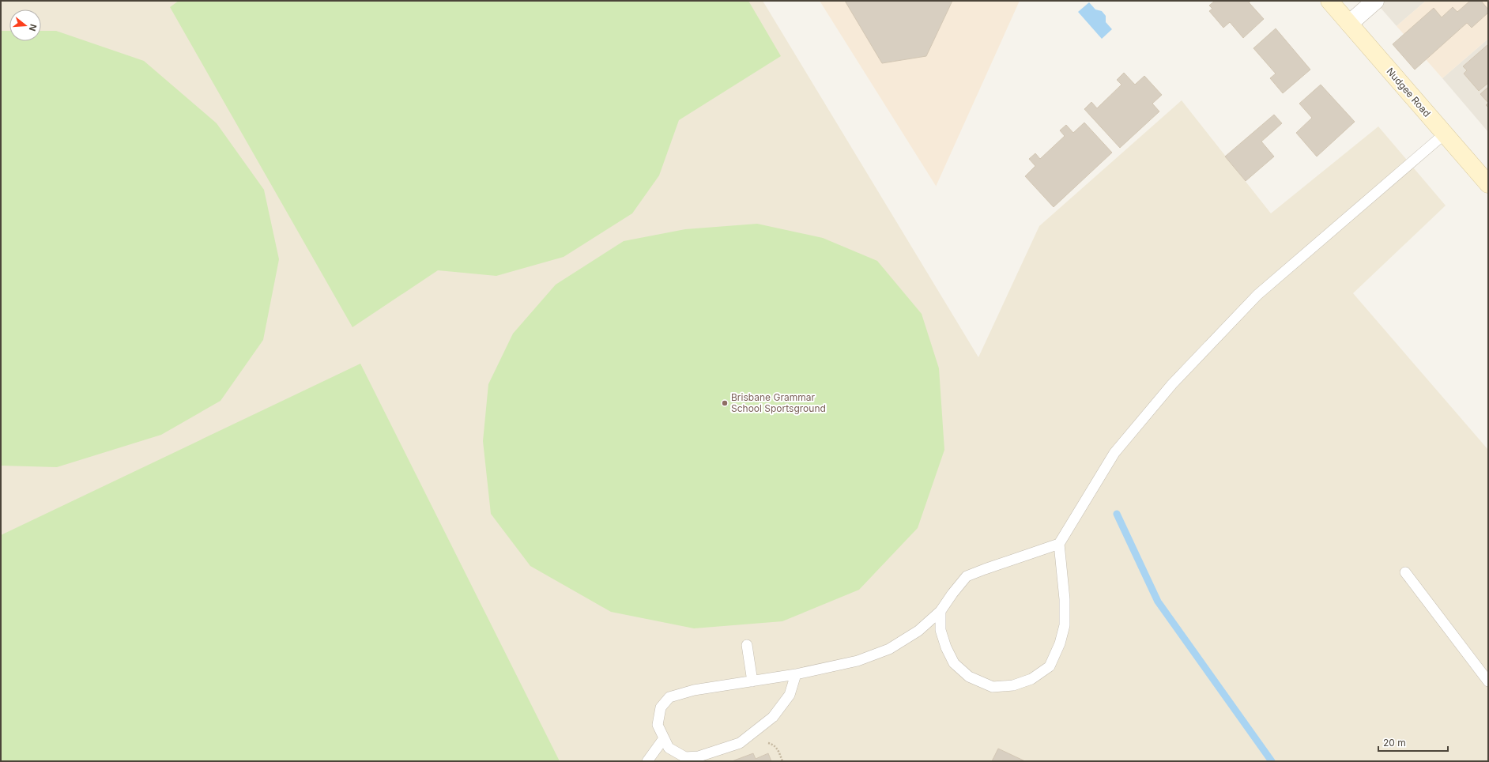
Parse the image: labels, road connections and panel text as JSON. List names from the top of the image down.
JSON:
{
  "streets": {
    "main road": ["Nudgee Road"]
  },
  "places": ["Brisbane Grammar School Sportsground"],
  "scale_bar": "20 m",
  "north": "right"
}
